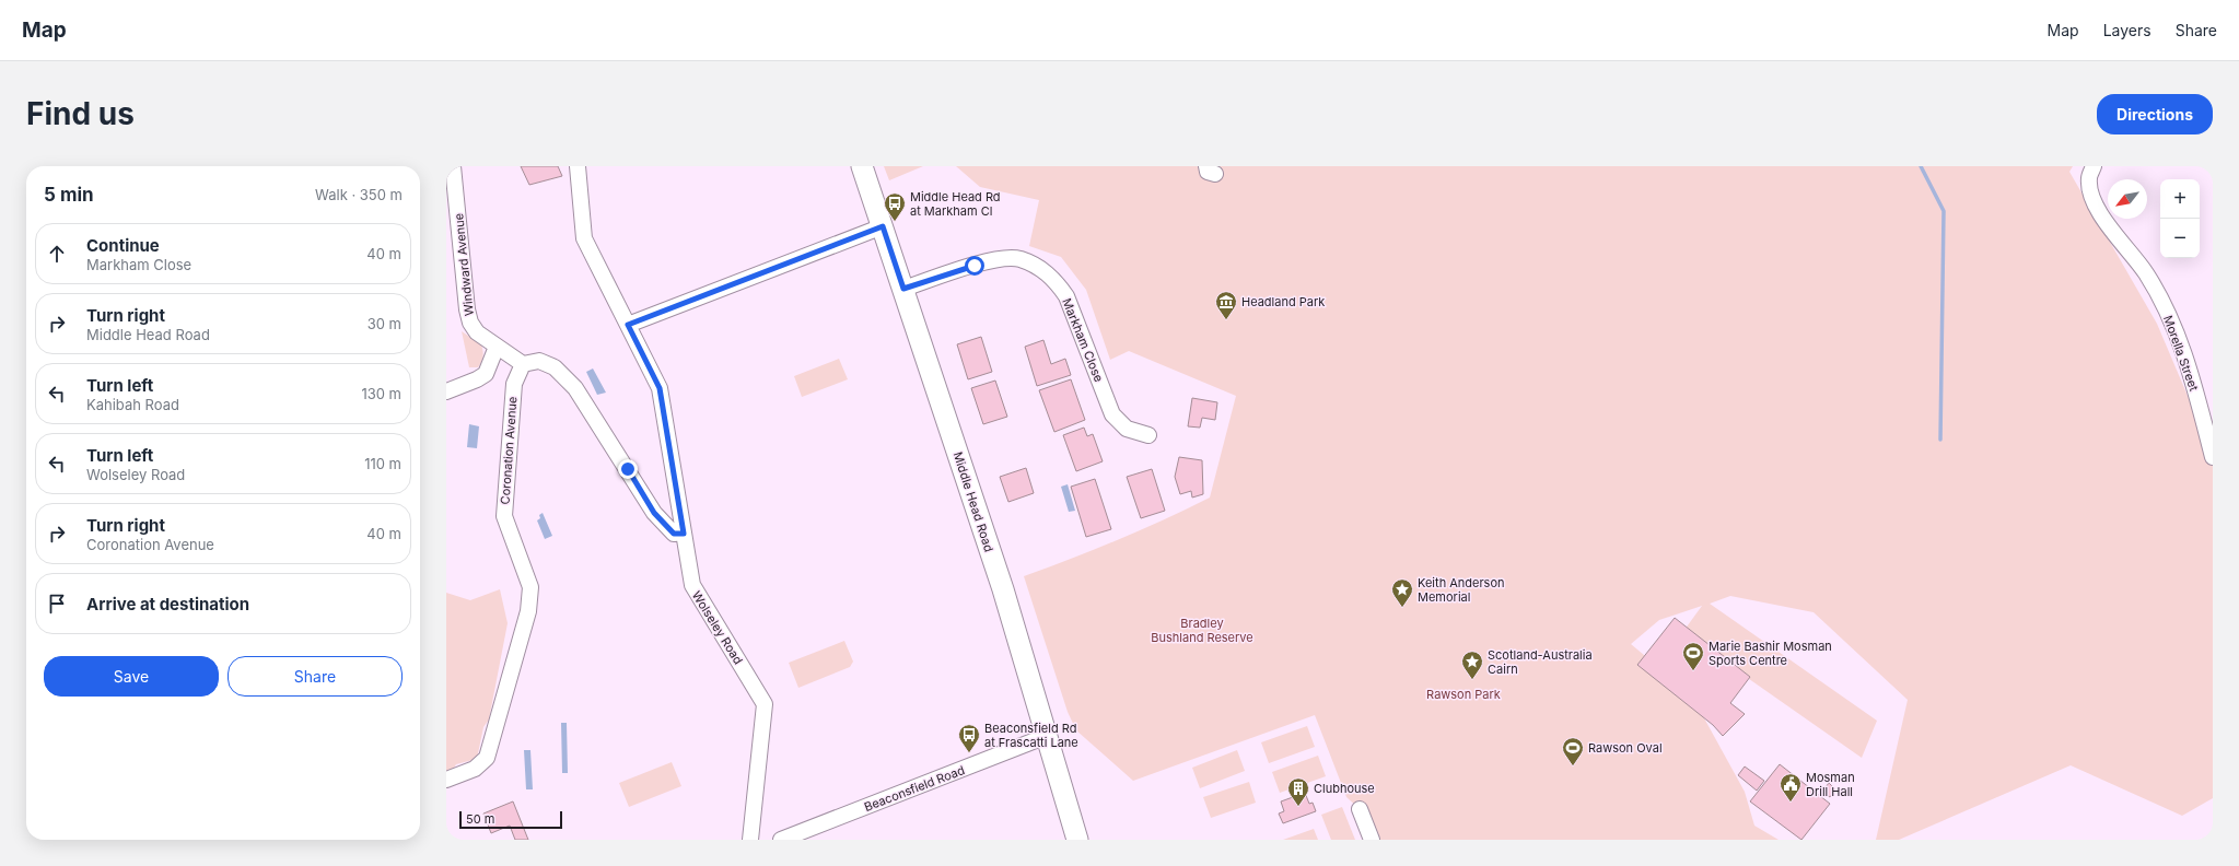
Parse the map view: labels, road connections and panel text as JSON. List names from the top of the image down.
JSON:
{
  "streets": {
    "street": [
      "Windward Avenue",
      "Markham Close",
      "Morella Street",
      "Coronation Avenue",
      "Middle Head Road",
      "Wolseley Road",
      "Beaconsfield Road"
    ]
  },
  "crossings": [
    ["Windward Avenue", "Coronation Avenue"],
    ["Markham Close", "Middle Head Road"],
    ["Middle Head Road", "Beaconsfield Road"]
  ],
  "parks": ["Bradley Bushland Reserve", "Rawson Park"],
  "places": {
    "bus stop": ["Middle Head Rd at Markham Cl", "Beaconsfield Rd at Frascatti Lane"],
    "museum": ["Headland Park"],
    "place": ["Keith Anderson Memorial", "Scotland-Australia Cairn"],
    "sports": ["Marie Bashir Mosman Sports Centre", "Rawson Oval"],
    "public building": ["Mosman Drill Hall"],
    "building": ["Clubhouse"]
  },
  "scale_bar": "50 m",
  "north": "bottom left",
  "page": {
    "header": "Map",
    "nav": ["Map", "Layers", "Share"],
    "buttons": [
      "Directions",
      ["Save", "Share"]
    ],
    "title": "Find us",
    "heading": ["5 min", "Walk · 350 m"],
    "map_buttons": ["+", "−"],
    "list": [
      ["Continue", "Markham Close", "40 m"],
      ["Turn right", "Middle Head Road", "30 m"],
      ["Turn left", "Kahibah Road", "130 m"],
      ["Turn left", "Wolseley Road", "110 m"],
      ["Turn right", "Coronation Avenue", "40 m"],
      "Arrive at destination"
    ],
    "scale": "50 m"
  }
}
